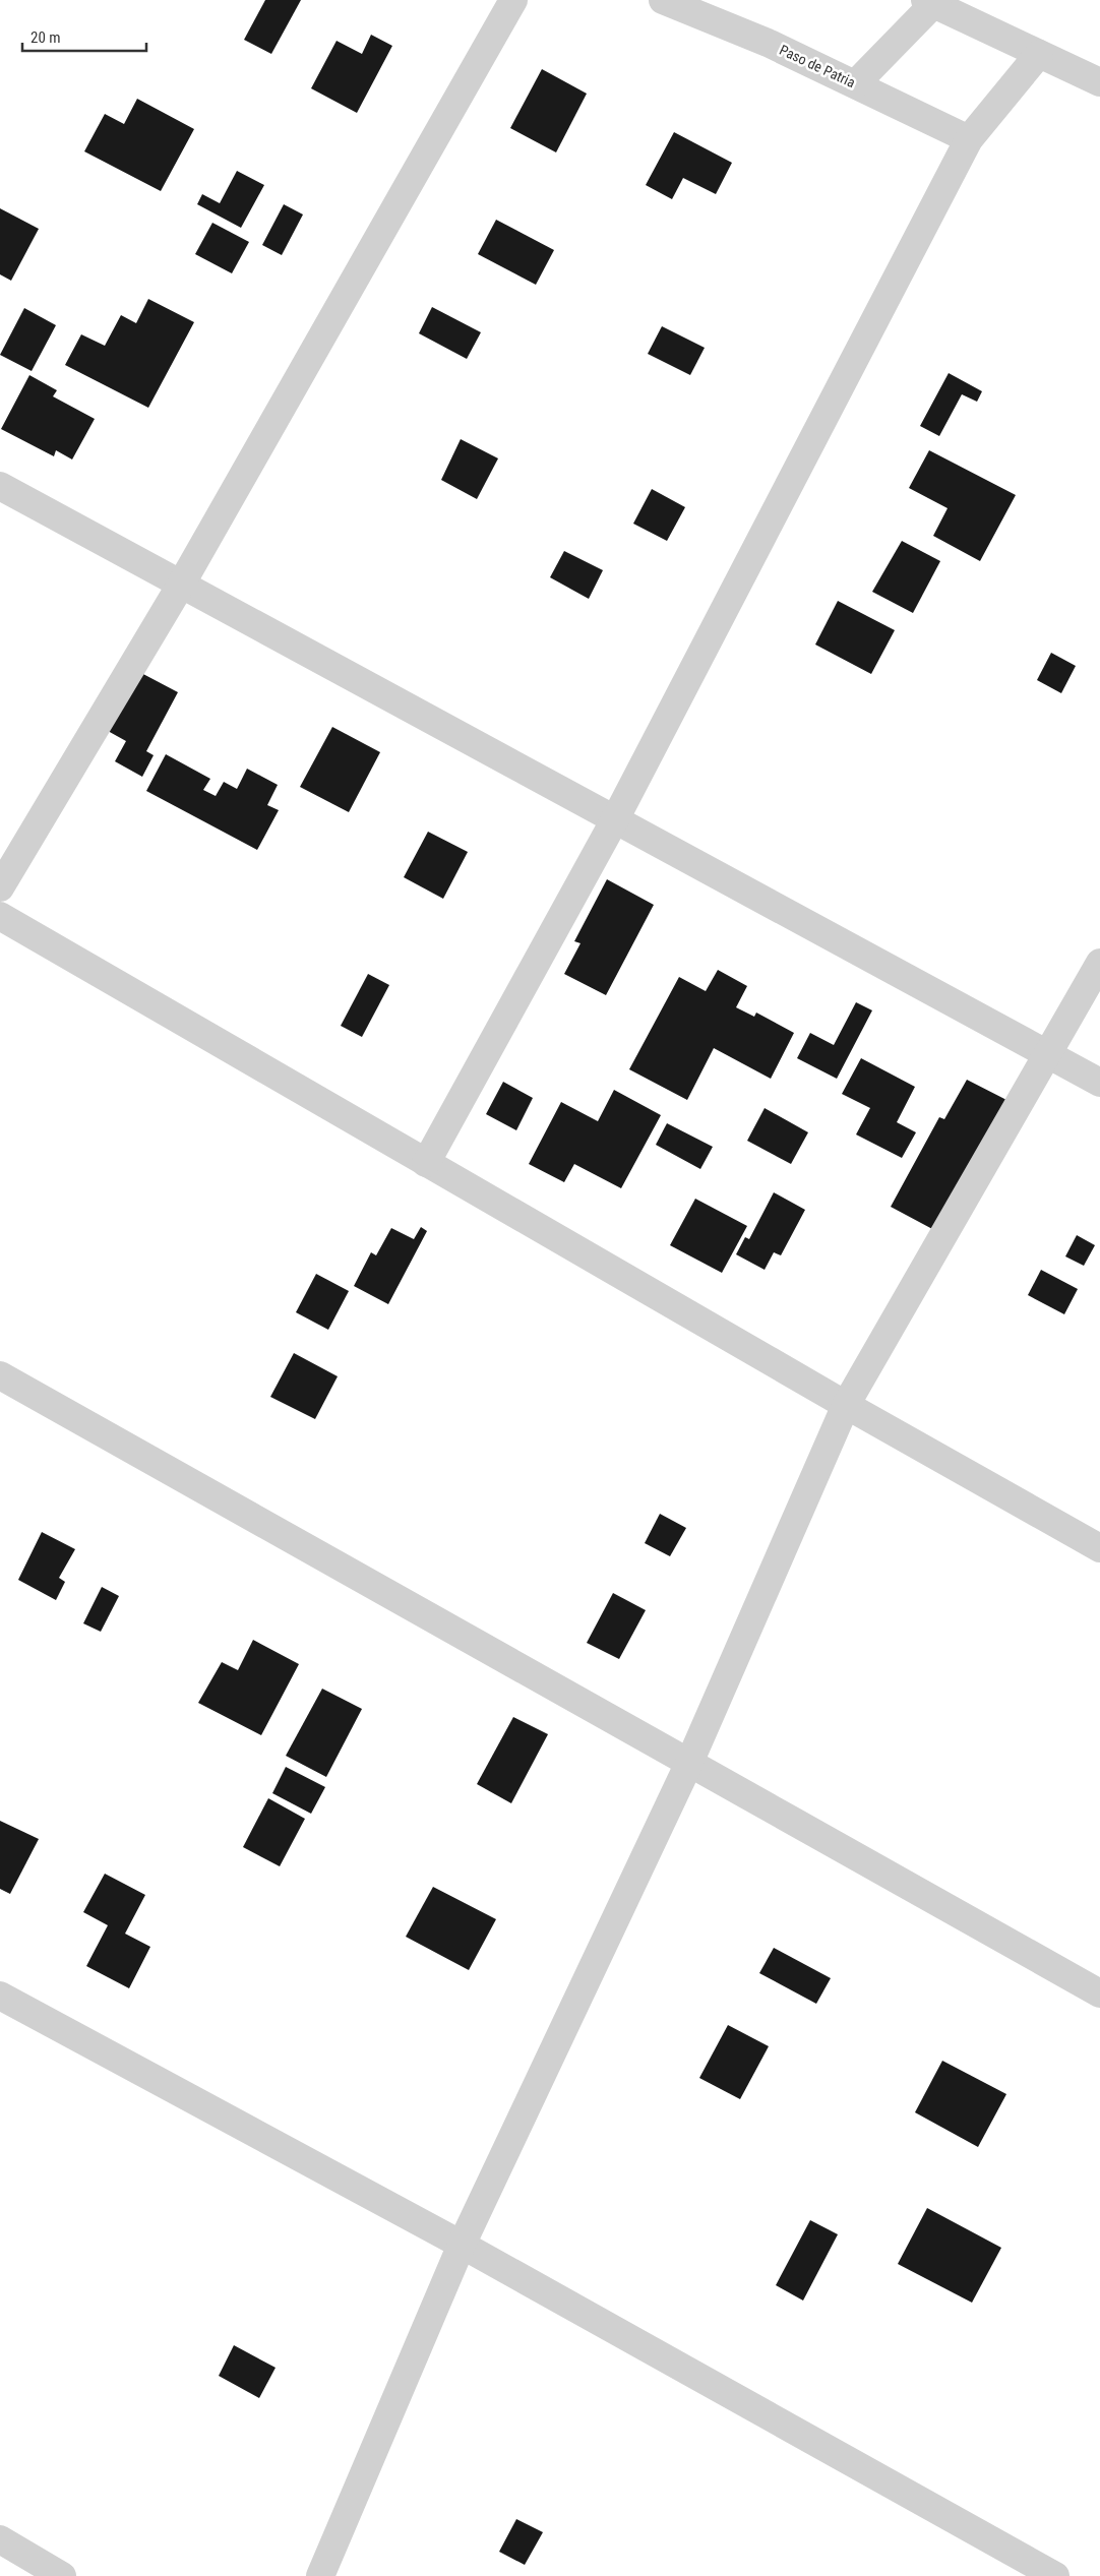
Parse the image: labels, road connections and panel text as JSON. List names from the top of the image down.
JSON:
{
  "streets": {
    "street": ["Paso de Patria"]
  },
  "scale_bar": "20 m"
}
